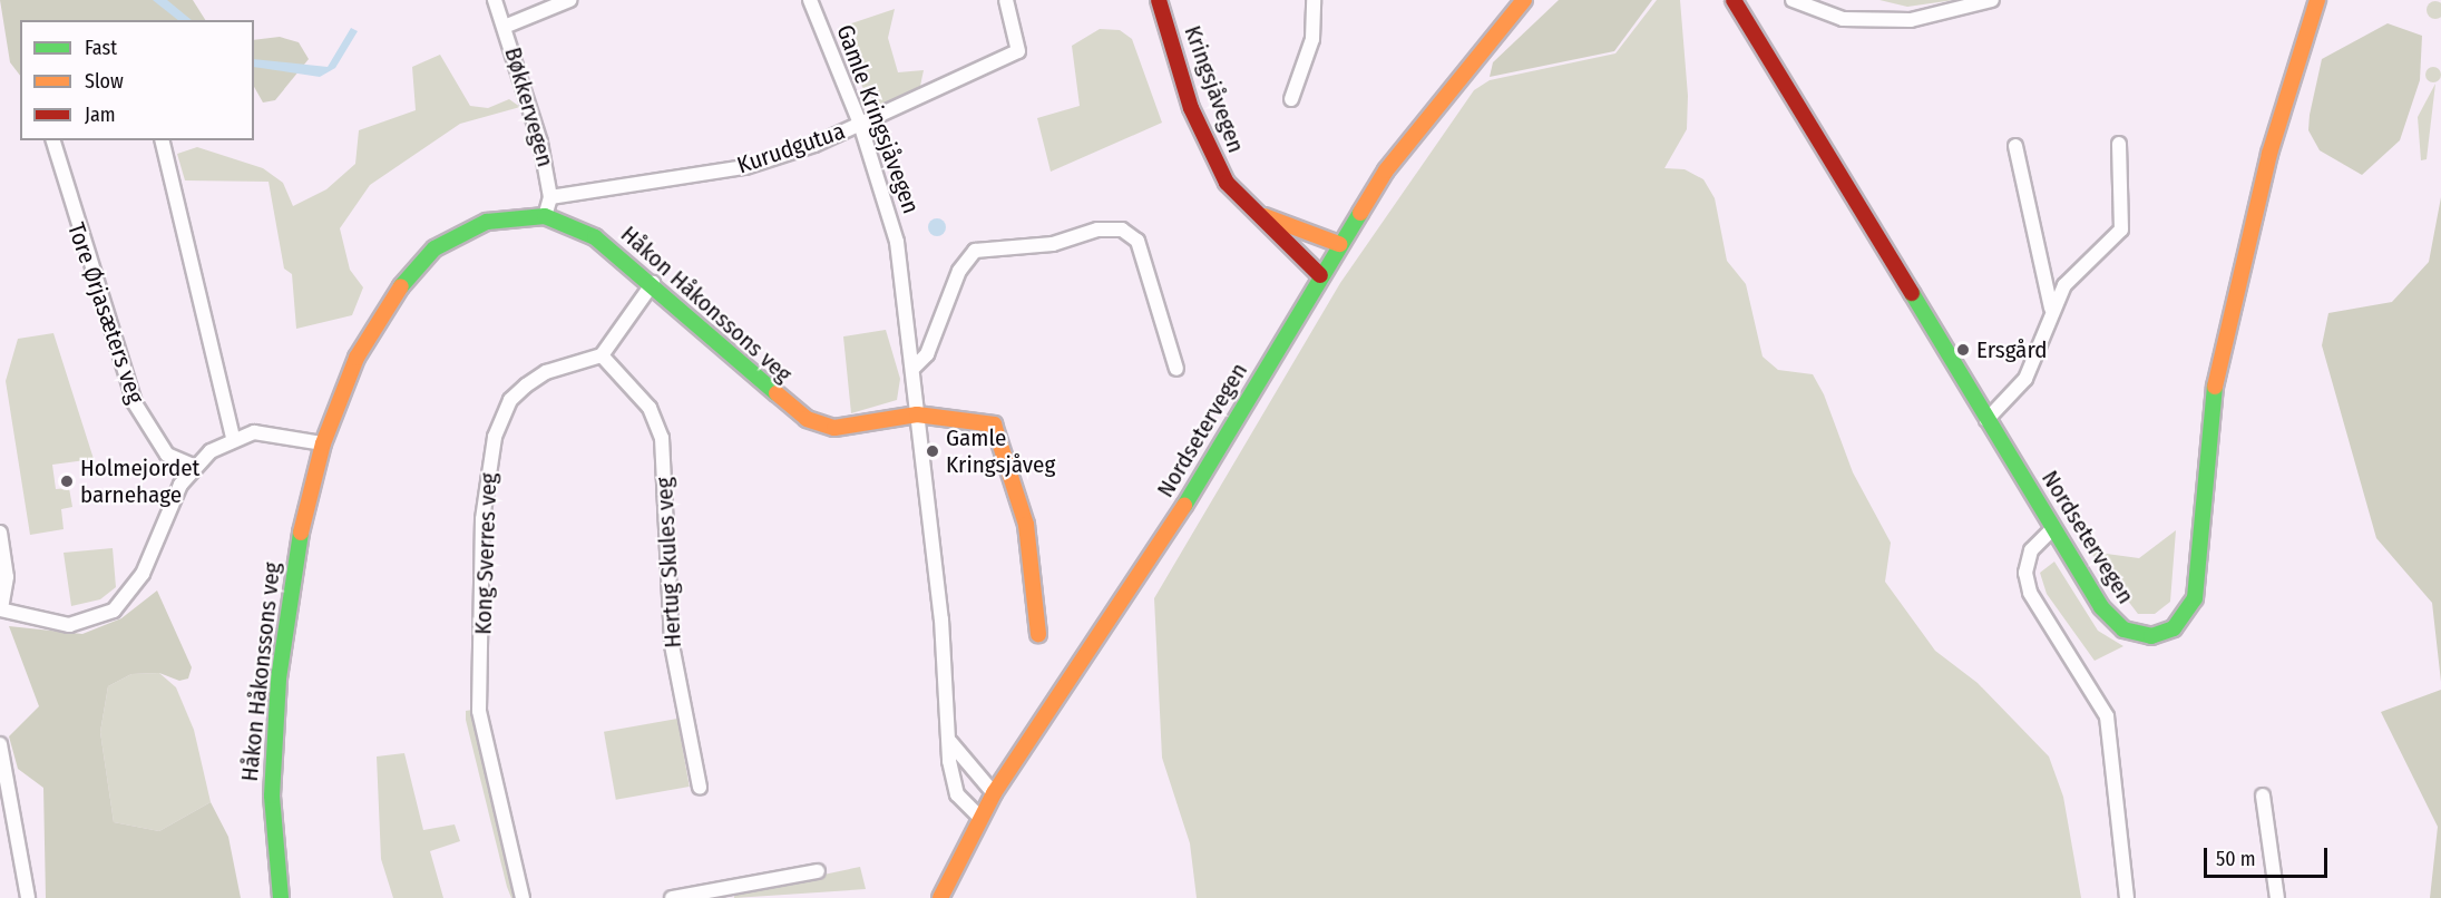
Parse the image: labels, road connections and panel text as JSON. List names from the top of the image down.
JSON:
{
  "streets": {
    "main road": ["Kringsjåvegen", "Håkon Håkonssons veg", "Nordsetervegen"],
    "street": [
      "Bøkkervegen",
      "Gamle Kringsjåvegen",
      "Kurudgutua",
      "Tore Ørjasæters veg",
      "Kong Sverres veg",
      "Hertug Skules veg"
    ]
  },
  "crossings": [
    ["Kringsjåvegen", "Nordsetervegen"],
    ["Bøkkervegen", "Kurudgutua"],
    ["Bøkkervegen", "Håkon Håkonssons veg"],
    ["Gamle Kringsjåvegen", "Kurudgutua"],
    ["Gamle Kringsjåvegen", "Håkon Håkonssons veg"],
    ["Gamle Kringsjåvegen", "Nordsetervegen"],
    ["Kong Sverres veg", "Hertug Skules veg"]
  ],
  "places": ["Ersgård", "Gamle Kringsjåveg", "Holmejordet barnehage"],
  "legend": ["Fast", "Slow", "Jam"],
  "scale_bar": "50 m"
}
